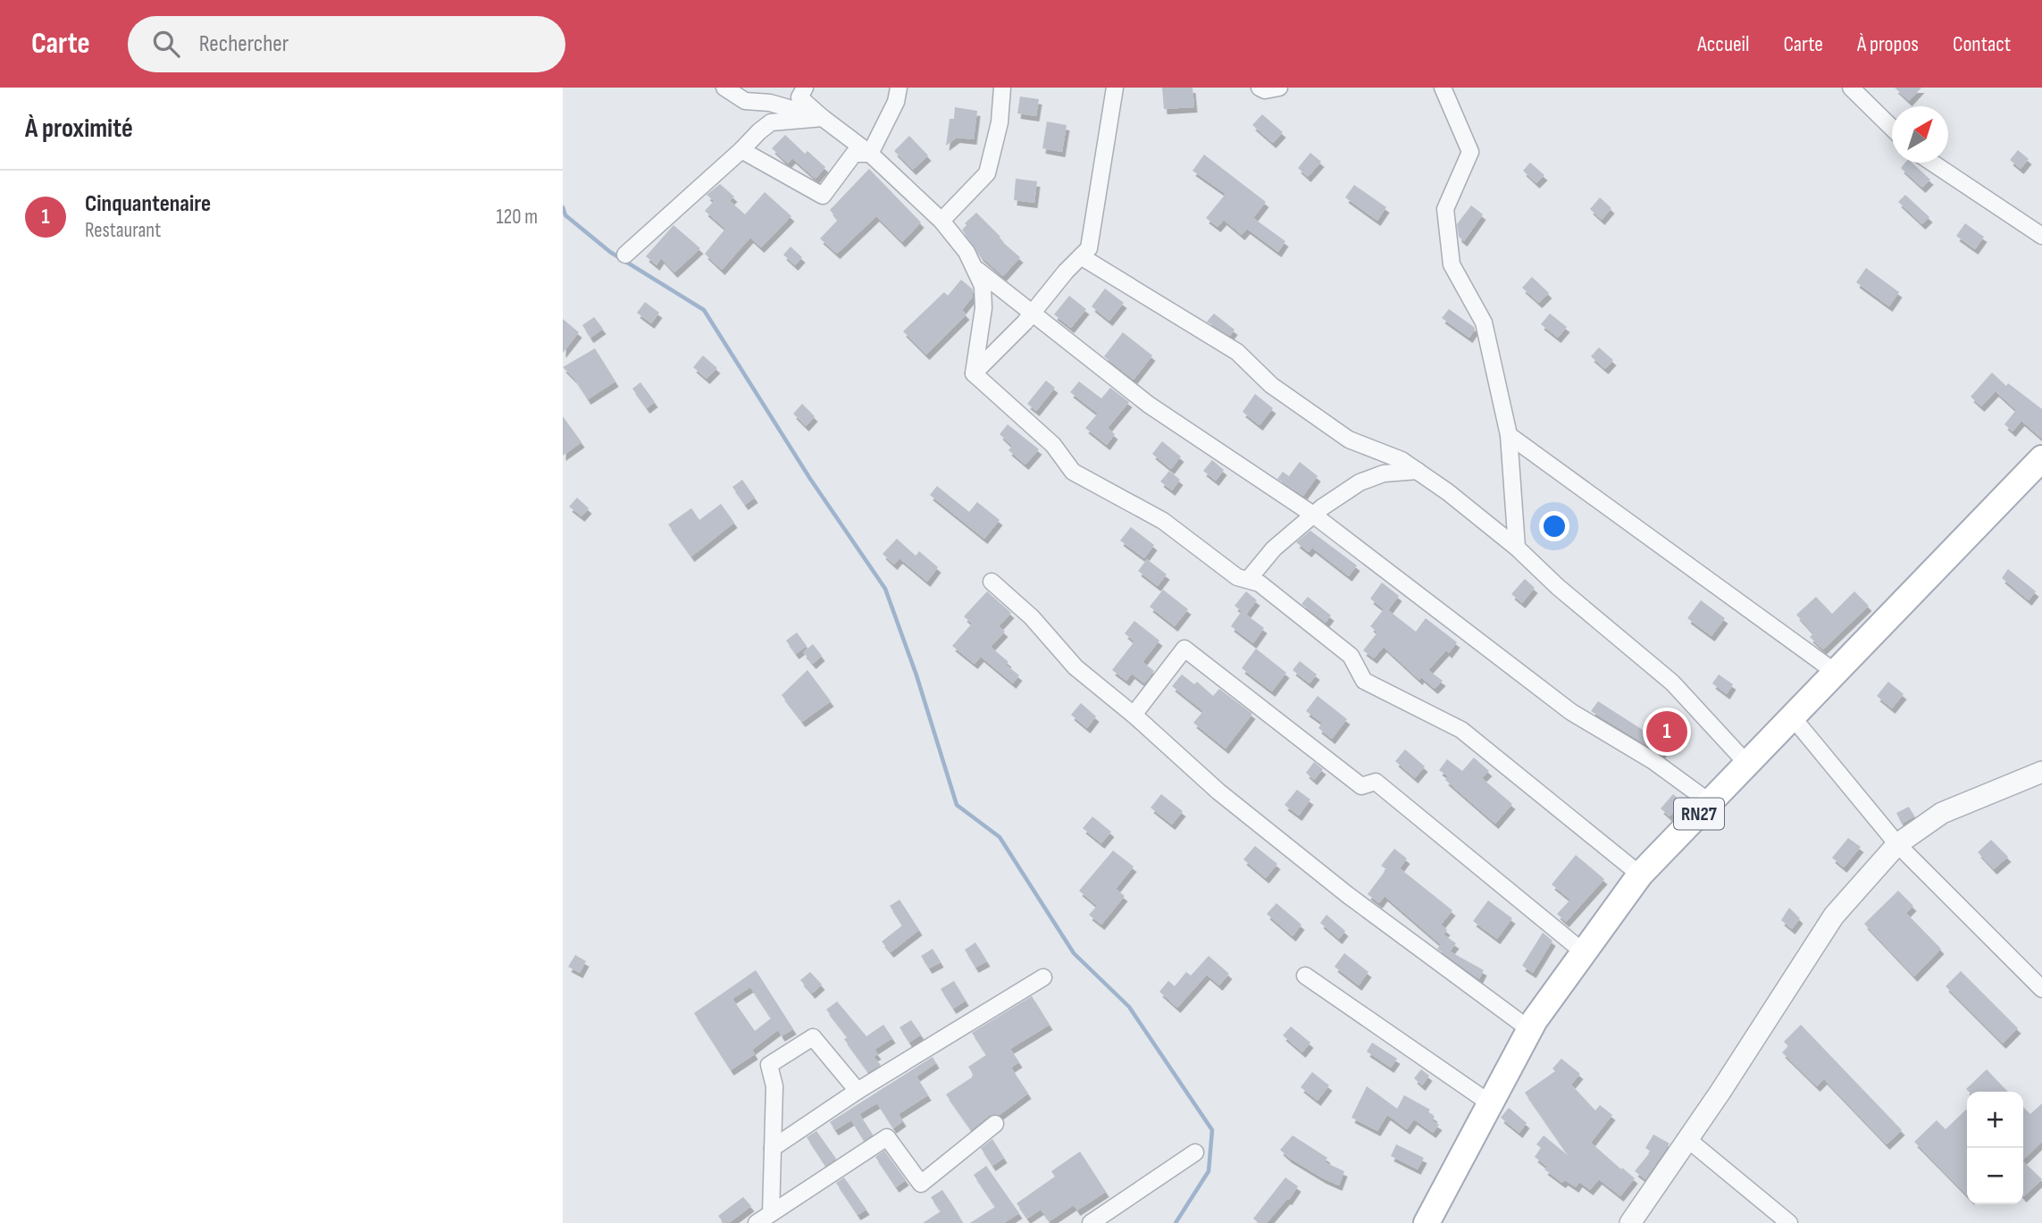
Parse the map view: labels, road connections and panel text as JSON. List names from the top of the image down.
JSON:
{
  "streets": {
    "main road": ["RN27"]
  },
  "north": "top right",
  "page": {
    "header": "Carte",
    "search": "Rechercher",
    "nav": [
      "Accueil",
      "Carte",
      "À propos",
      "Contact"
    ],
    "heading": "À proximité",
    "list": [
      {
        "mark": "1",
        "name": "Cinquantenaire",
        "note": "Restaurant",
        "value": "120 m"
      }
    ],
    "pins": "1",
    "map_buttons": ["+", "−"]
  }
}
